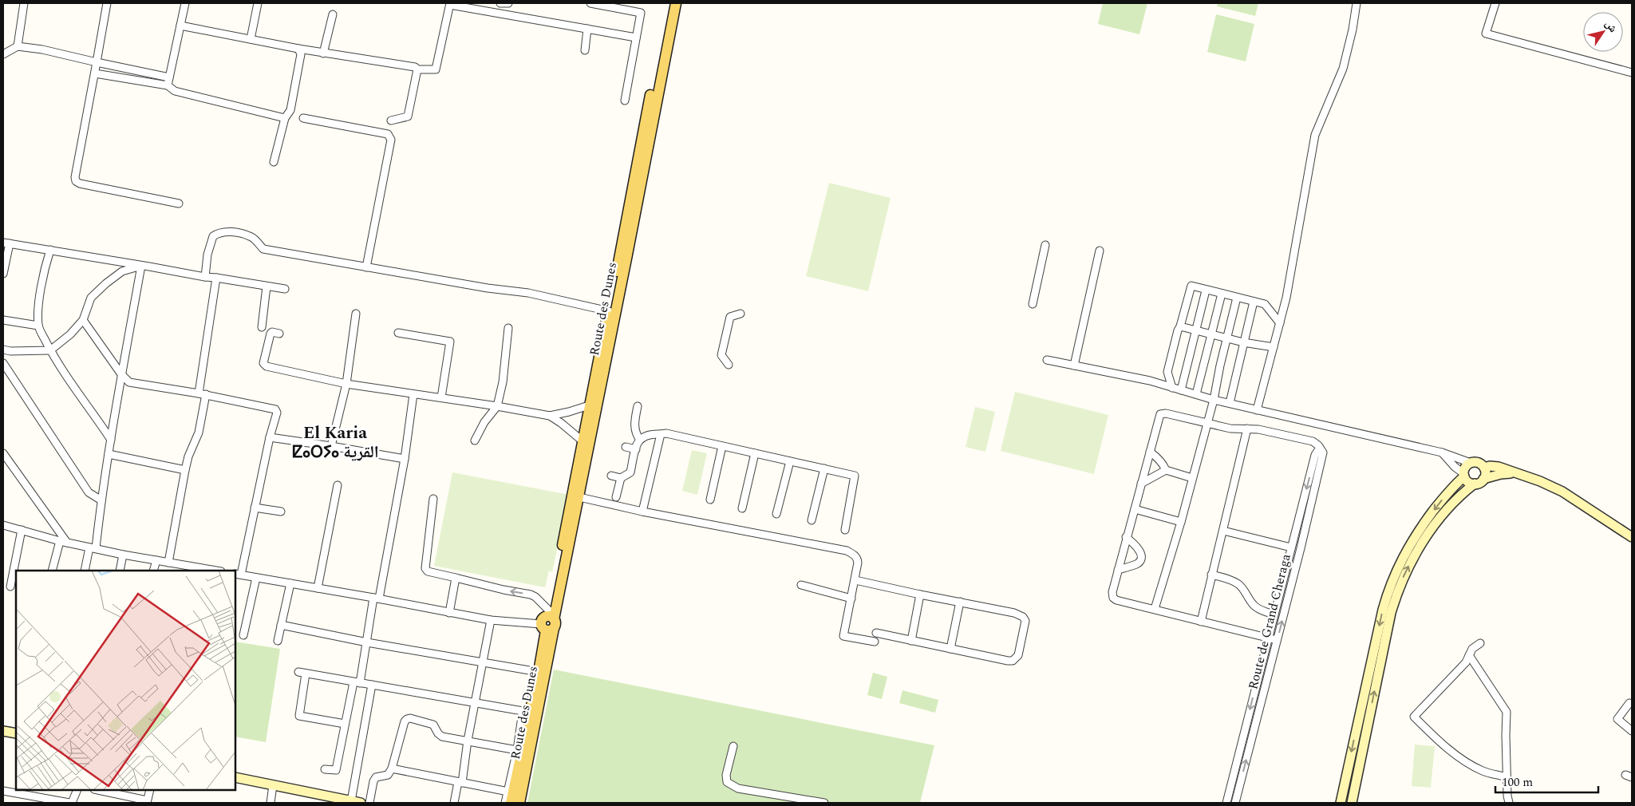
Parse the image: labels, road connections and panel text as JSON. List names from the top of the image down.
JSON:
{
  "streets": {
    "main road": ["Route des Dunes"],
    "street": ["Route de Grand Cheraga"]
  },
  "districts": ["El Karia ⵇⴰⵔⵢⴰ القرية"],
  "scale_bar": "100 m",
  "north": "top right"
}
